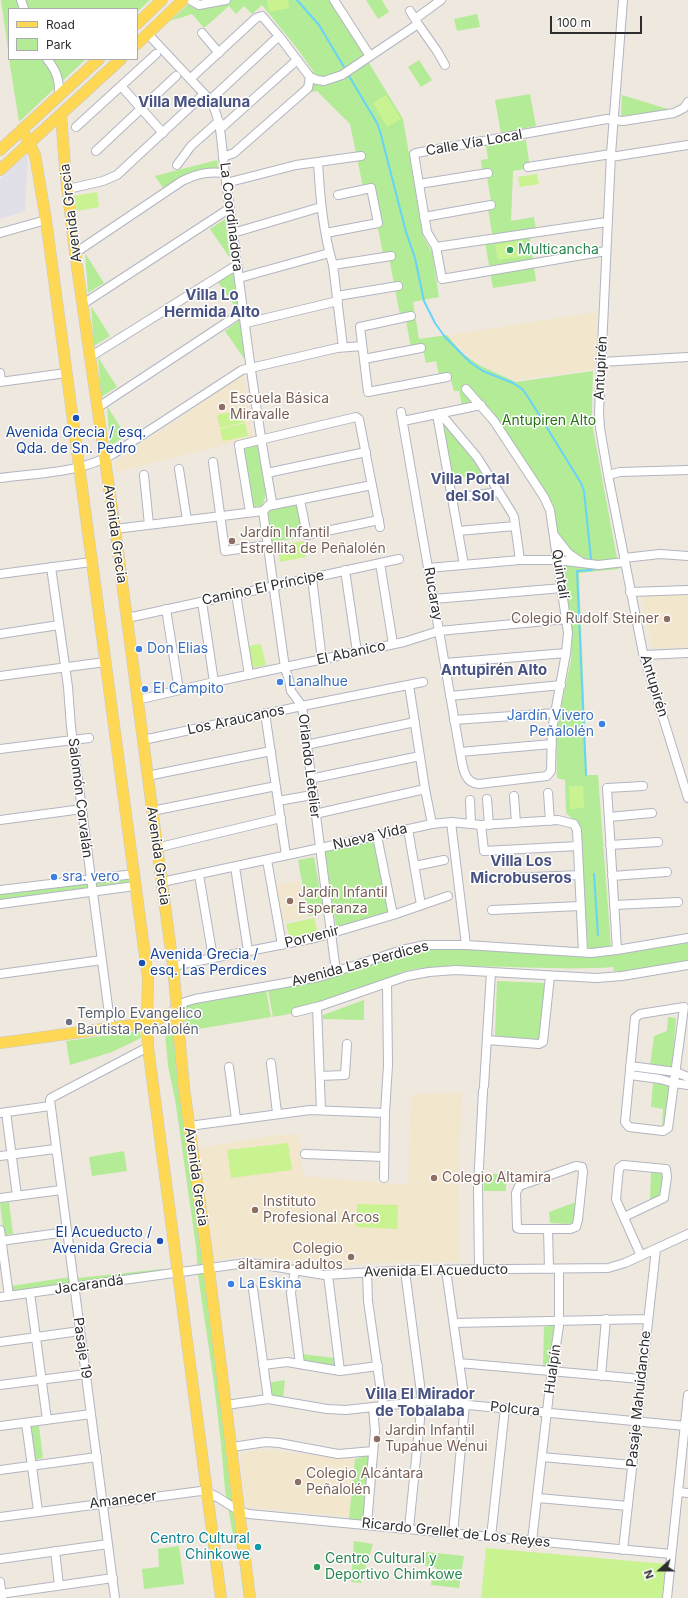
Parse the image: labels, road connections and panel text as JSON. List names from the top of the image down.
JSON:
{
  "streets": {
    "main road": ["Avenida Grecia"],
    "street": [
      "Calle Vía Local",
      "La Coordinadora",
      "Antupirén",
      "Quintalí",
      "Camino El Príncipe",
      "Rucaray",
      "El Abanico",
      "Los Araucanos",
      "Orlando Letelier",
      "Salomón Corvalán",
      "Nueva Vida",
      "Porvenir",
      "Avenida Las Perdices",
      "Avenida El Acueducto",
      "Jacarandá",
      "Pasaje 19",
      "Hualpín",
      "Pasaje Mahuidanche",
      "Polcura",
      "Amanecer",
      "Ricardo Grellet de Los Reyes"
    ]
  },
  "crossings": [
    ["Calle Vía Local", "Antupirén"],
    ["Avenida Grecia", "Camino El Príncipe"],
    ["Avenida Grecia", "El Abanico"],
    ["Avenida Grecia", "Los Araucanos"],
    ["Avenida Grecia", "Nueva Vida"],
    ["Avenida Grecia", "Porvenir"],
    ["Avenida Grecia", "Avenida Las Perdices"],
    ["Avenida Grecia", "Avenida El Acueducto"],
    ["Avenida Grecia", "Jacarandá"],
    ["Avenida Grecia", "Polcura"],
    ["Avenida Grecia", "Amanecer"],
    ["Avenida Grecia", "Ricardo Grellet de Los Reyes"],
    ["La Coordinadora", "Orlando Letelier"],
    ["Quintalí", "Rucaray"],
    ["Quintalí", "El Abanico"],
    ["Camino El Príncipe", "Orlando Letelier"],
    ["Rucaray", "El Abanico"],
    ["El Abanico", "Orlando Letelier"],
    ["Los Araucanos", "Orlando Letelier"],
    ["Orlando Letelier", "Nueva Vida"],
    ["Orlando Letelier", "Porvenir"],
    ["Orlando Letelier", "Avenida Las Perdices"],
    ["Avenida El Acueducto", "Jacarandá"],
    ["Avenida El Acueducto", "Hualpín"],
    ["Avenida El Acueducto", "Pasaje Mahuidanche"],
    ["Jacarandá", "Pasaje 19"],
    ["Pasaje 19", "Amanecer"],
    ["Hualpín", "Polcura"],
    ["Hualpín", "Ricardo Grellet de Los Reyes"],
    ["Pasaje Mahuidanche", "Polcura"],
    ["Pasaje Mahuidanche", "Ricardo Grellet de Los Reyes"],
    ["Amanecer", "Ricardo Grellet de Los Reyes"]
  ],
  "districts": [
    "Villa Medialuna",
    "Villa Lo Hermida Alto",
    "Villa Portal del Sol",
    "Antupirén Alto",
    "Villa Los Microbuseros",
    "Villa El Mirador de Tobalaba"
  ],
  "parks": ["Antupiren Alto"],
  "places": [
    "Multicancha",
    "Escuela Básica Miravalle",
    "Avenida Grecia / esq. Qda. de Sn. Pedro",
    "Jardín Infantil Estrellita de Peñalolén",
    "Colegio Rudolf Steiner",
    "Don Elias",
    "Lanalhue",
    "El Campito",
    "Jardín Vivero Peñalolén",
    "sra. vero",
    "Jardín Infantil Esperanza",
    "Avenida Grecia / esq. Las Perdices",
    "Templo Evangelico Bautista Peñalolén",
    "Colegio Altamira",
    "Instituto Profesional Arcos",
    "El Acueducto / Avenida Grecia",
    "Colegio altamira adultos",
    "La Eskina",
    "Jardin Infantil Tupahue Wenui",
    "Colegio Alcántara Peñalolén",
    "Centro Cultural Chinkowe",
    "Centro Cultural y Deportivo Chimkowe"
  ],
  "legend": ["Road", "Park"],
  "scale_bar": "100 m",
  "north": "left"
}
